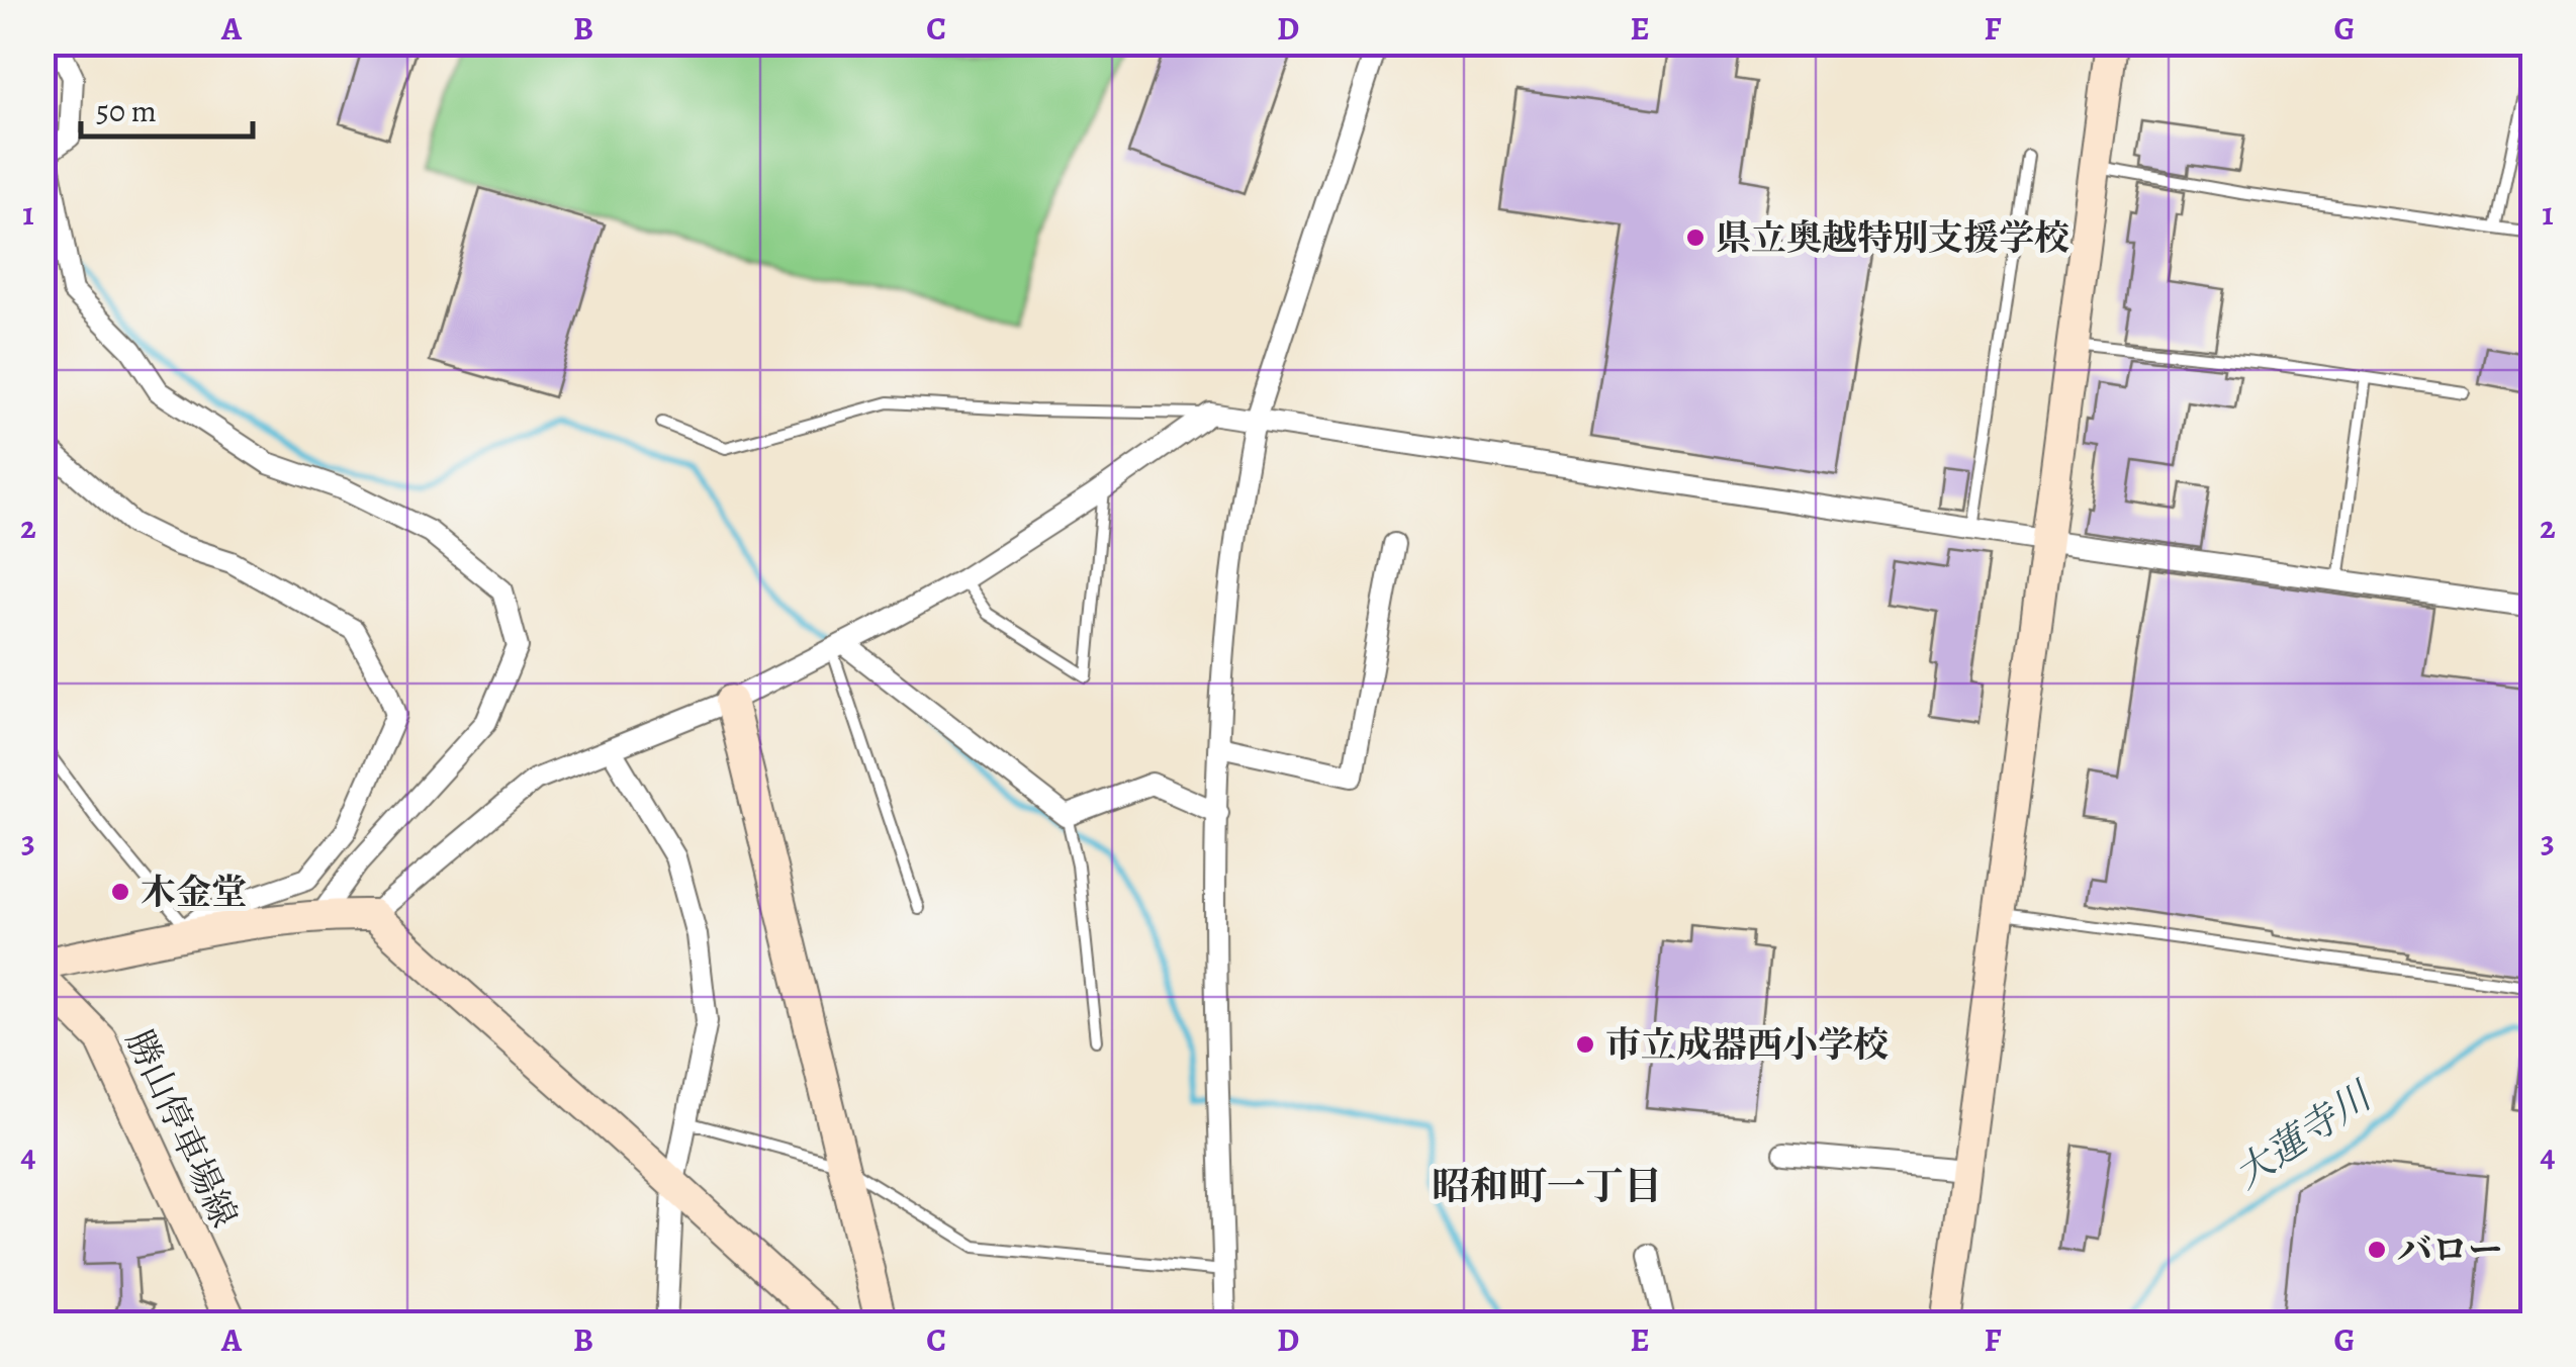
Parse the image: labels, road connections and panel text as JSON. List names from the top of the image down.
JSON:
{
  "streets": {
    "street": ["勝山停車場線"]
  },
  "districts": ["昭和町一丁目"],
  "water": ["大蓮寺川"],
  "places": [
    "県立奥越特別支援学校",
    "木金堂",
    "市立成器西小学校",
    "バロー"
  ],
  "scale_bar": "50 m",
  "grid": {
    "columns": [
      "A",
      "B",
      "C",
      "D",
      "E",
      "F",
      "G"
    ],
    "rows": [
      "1",
      "2",
      "3",
      "4"
    ]
  }
}
